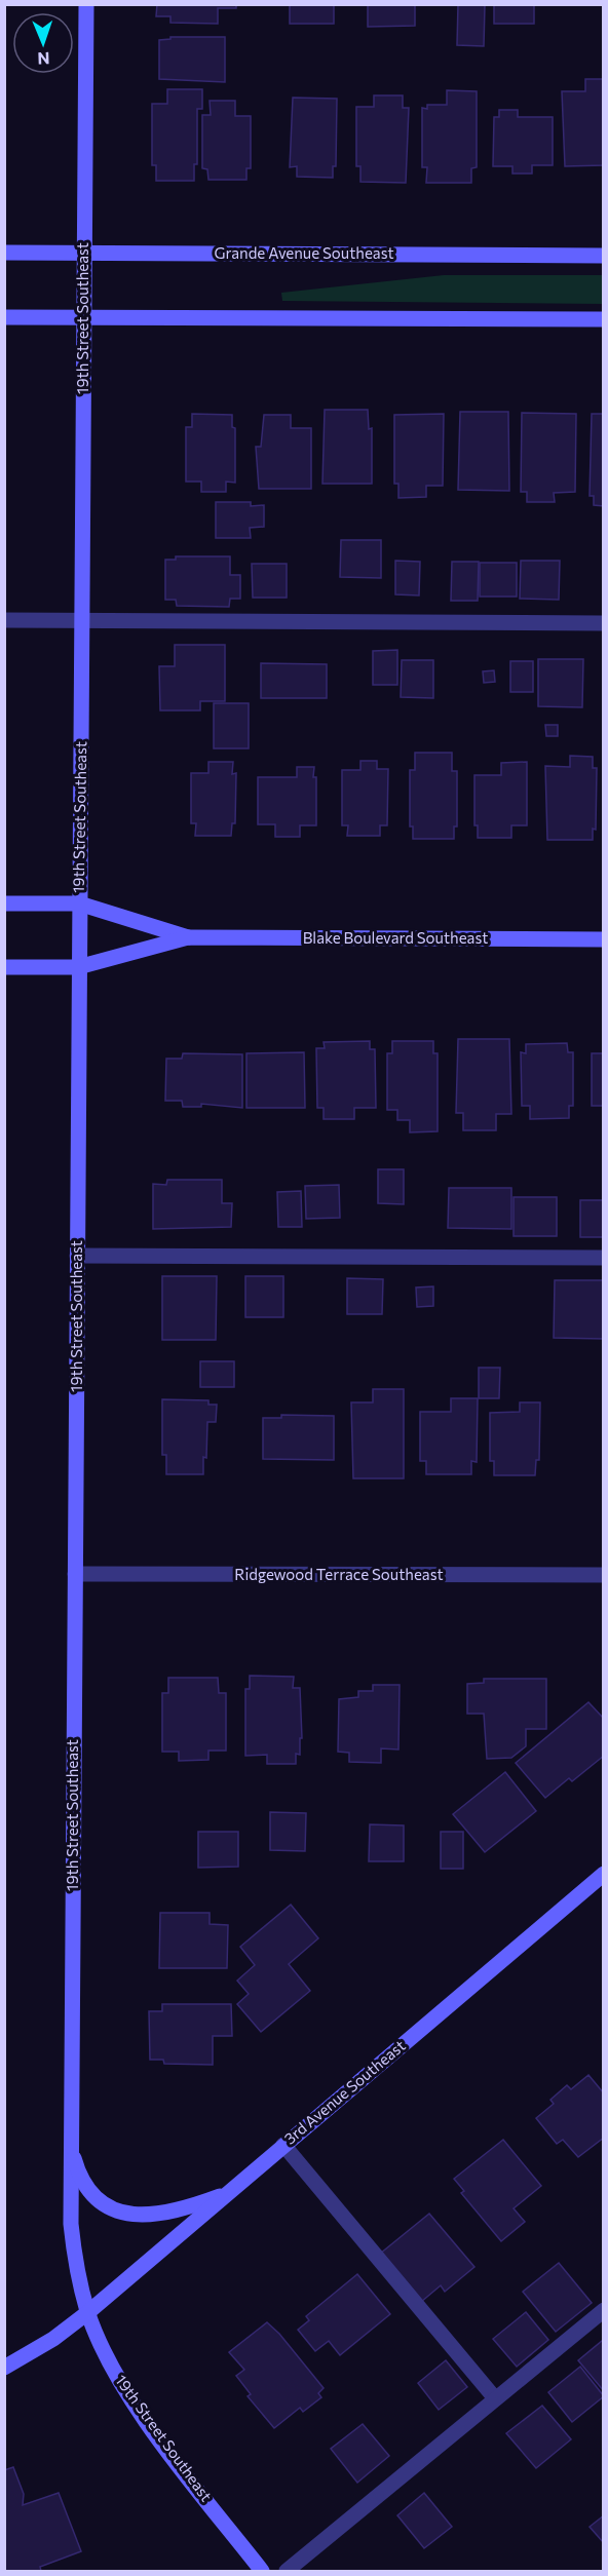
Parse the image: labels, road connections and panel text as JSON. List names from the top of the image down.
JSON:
{
  "streets": {
    "main road": [
      "Grande Avenue Southeast",
      "19th Street Southeast",
      "Blake Boulevard Southeast",
      "3rd Avenue Southeast"
    ],
    "street": ["Ridgewood Terrace Southeast"]
  },
  "crossings": [
    ["Grande Avenue Southeast", "19th Street Southeast"],
    ["19th Street Southeast", "Blake Boulevard Southeast"],
    ["19th Street Southeast", "Ridgewood Terrace Southeast"],
    ["19th Street Southeast", "3rd Avenue Southeast"]
  ],
  "north": "bottom"
}
